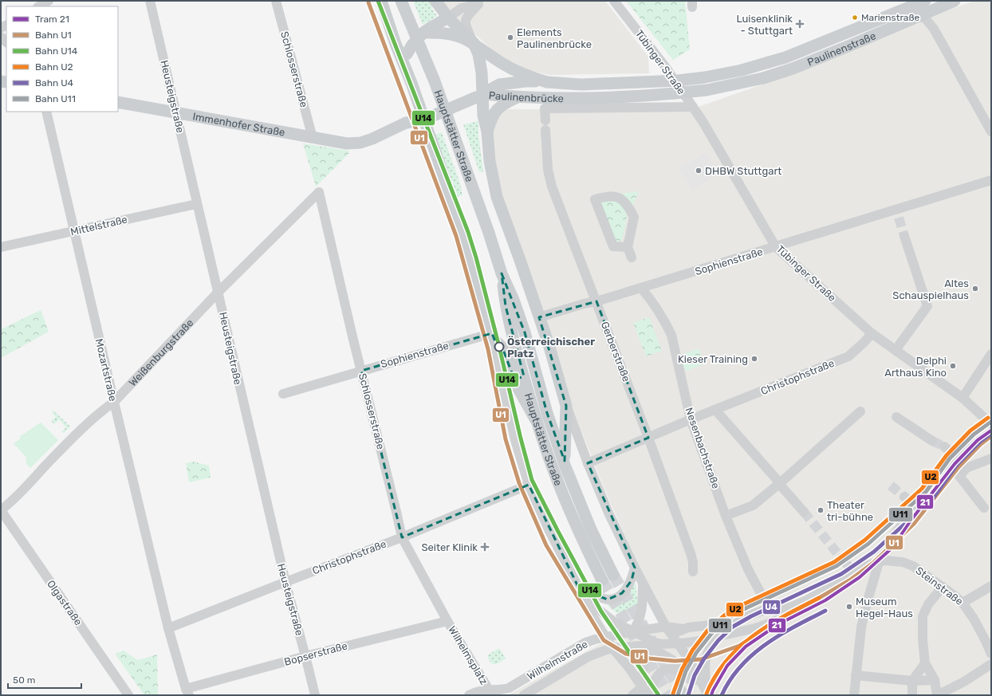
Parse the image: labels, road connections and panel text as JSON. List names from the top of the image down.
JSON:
{
  "streets": {
    "main road": [
      "Paulinenstraße",
      "Paulinenbrücke",
      "Immenhofer Straße",
      "Hauptstätter Straße"
    ],
    "street": [
      "Tübinger Straße",
      "Schlosserstraße",
      "Heusteigstraße",
      "Mittelstraße",
      "Sophienstraße",
      "Gerberstraße",
      "Weißenburgstraße",
      "Mozartstraße",
      "Christophstraße",
      "Nesenbachstraße",
      "Steinstraße",
      "Olgastraße",
      "Bopserstraße",
      "Wilhelmsplatz",
      "Wilhelmstraße"
    ]
  },
  "crossings": [
    ["Paulinenstraße", "Paulinenbrücke"],
    ["Tübinger Straße", "Sophienstraße"],
    ["Tübinger Straße", "Christophstraße"],
    ["Schlosserstraße", "Immenhofer Straße"],
    ["Schlosserstraße", "Sophienstraße"],
    ["Schlosserstraße", "Weißenburgstraße"],
    ["Schlosserstraße", "Christophstraße"],
    ["Schlosserstraße", "Bopserstraße"],
    ["Schlosserstraße", "Wilhelmsplatz"],
    ["Heusteigstraße", "Immenhofer Straße"],
    ["Heusteigstraße", "Mittelstraße"],
    ["Heusteigstraße", "Weißenburgstraße"],
    ["Heusteigstraße", "Christophstraße"],
    ["Heusteigstraße", "Bopserstraße"],
    ["Mittelstraße", "Mozartstraße"],
    ["Sophienstraße", "Gerberstraße"],
    ["Sophienstraße", "Nesenbachstraße"],
    ["Gerberstraße", "Christophstraße"],
    ["Weißenburgstraße", "Mozartstraße"],
    ["Weißenburgstraße", "Olgastraße"],
    ["Mozartstraße", "Christophstraße"],
    ["Mozartstraße", "Bopserstraße"],
    ["Christophstraße", "Nesenbachstraße"],
    ["Steinstraße", "Wilhelmstraße"],
    ["Bopserstraße", "Wilhelmsplatz"],
    ["Wilhelmsplatz", "Wilhelmstraße"]
  ],
  "places": {
    "other": [
      "Marienstraße",
      "Elements Paulinenbrücke",
      "DHBW Stuttgart",
      "Altes Schauspielhaus",
      "Österreichischer Platz",
      "Kieser Training",
      "Delphi Arthaus Kino",
      "Theater tri-bühne",
      "Museum Hegel-Haus"
    ],
    "health": ["Luisenklinik - Stuttgart", "Seiter Klinik"]
  },
  "lines": [
    "rail line U14",
    "rail line U1",
    "rail line U2",
    "rail line U11",
    "tram line 21",
    "rail line U4"
  ],
  "legend": [
    "Tram 21",
    "Bahn U1",
    "Bahn U14",
    "Bahn U2",
    "Bahn U4",
    "Bahn U11"
  ],
  "scale_bar": "50 m"
}
